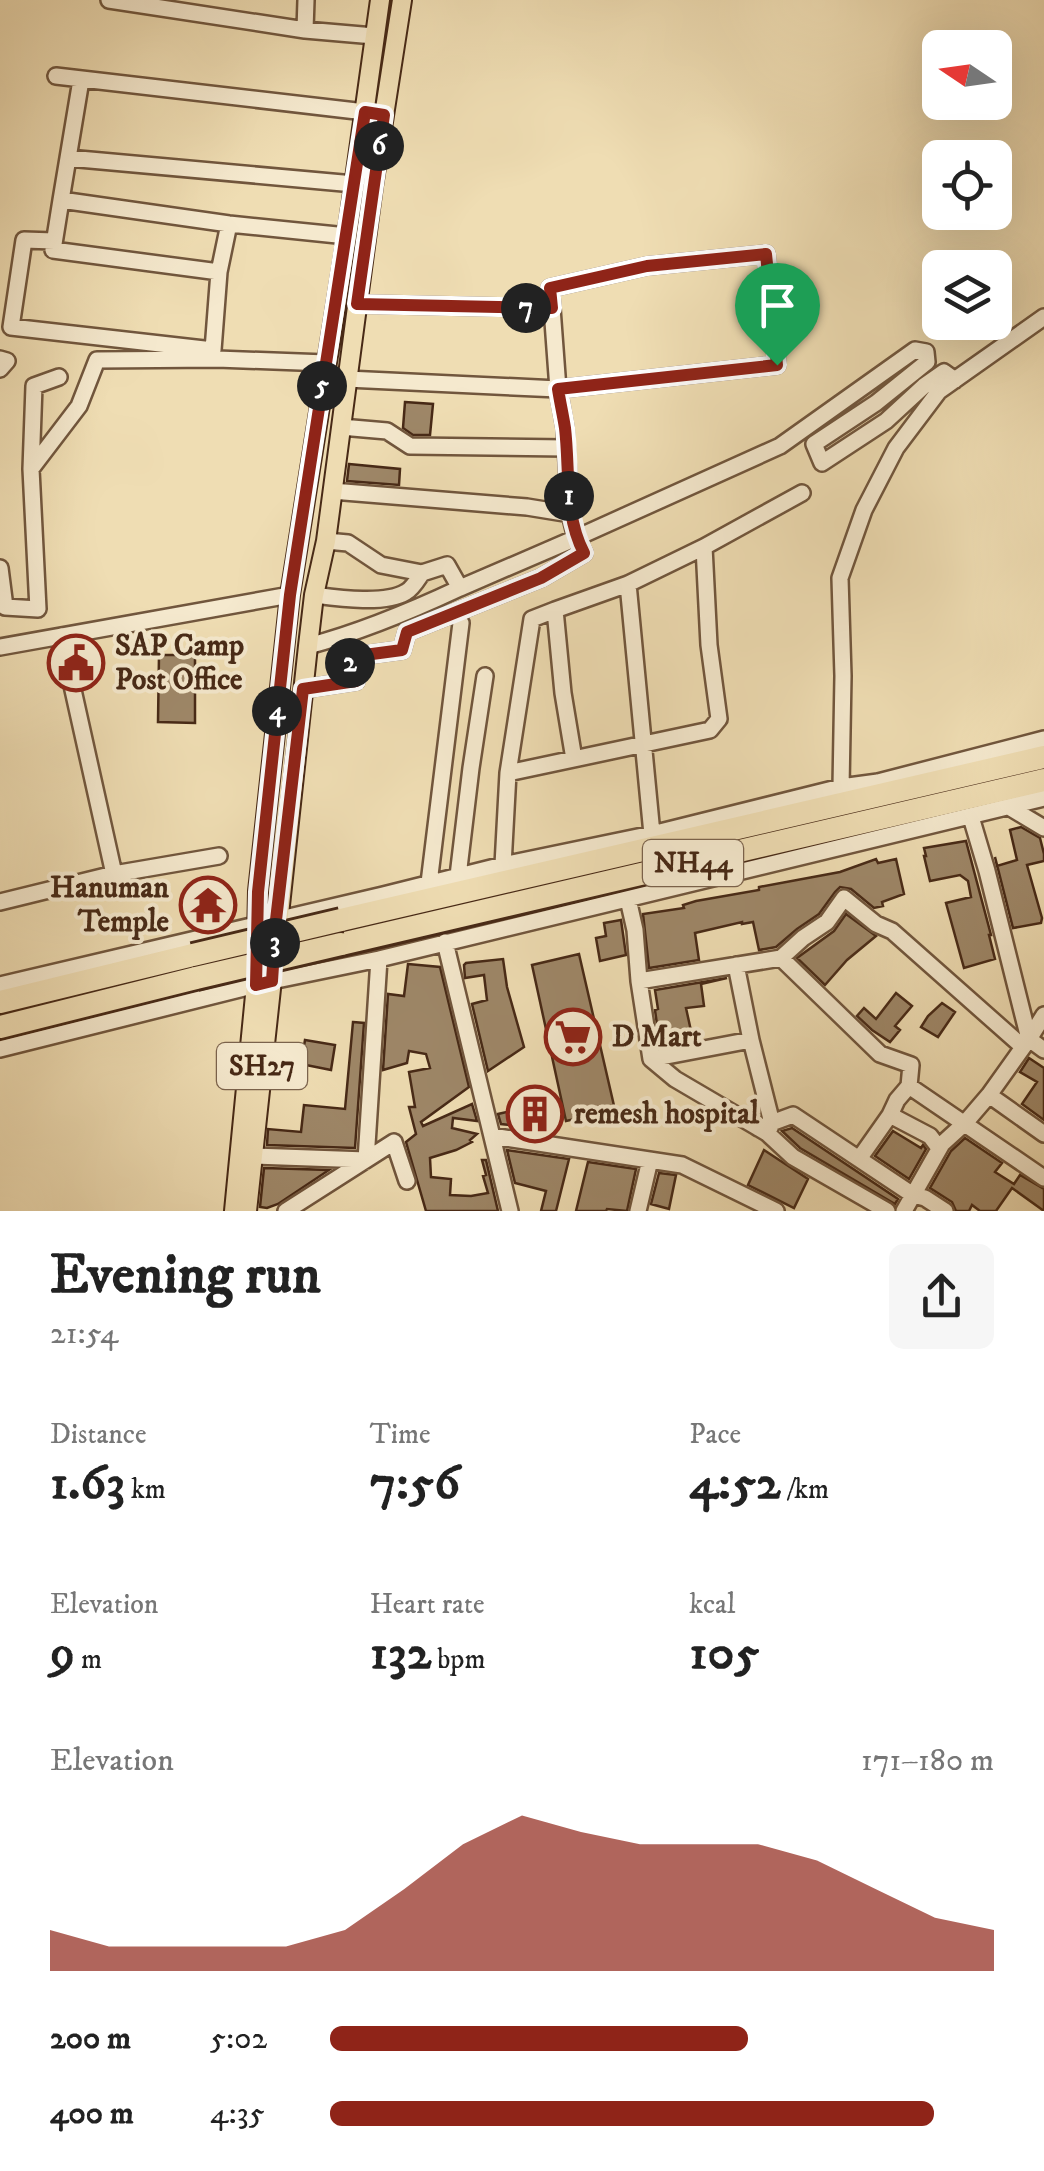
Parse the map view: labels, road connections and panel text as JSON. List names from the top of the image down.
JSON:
{
  "streets": {
    "highway": ["NH44"],
    "main road": ["SH27"]
  },
  "places": {
    "public building": ["SAP Camp Post Office"],
    "temple": ["Hanuman Temple"],
    "supermarket": ["D Mart"],
    "building": ["remesh hospital"]
  },
  "north": "left",
  "page": {
    "pins": [
      "6",
      "7",
      "5",
      "1",
      "2",
      "4",
      "3"
    ],
    "heading": ["Evening run", "21:54"],
    "stats": [
      ["Distance", "1.63 km"],
      ["Time", "7:56"],
      ["Pace", "4:52 /km"],
      ["Elevation", "9 m"],
      ["Heart rate", "132 bpm"],
      ["kcal", "105"]
    ],
    "chart": ["Elevation", "171–180 m"],
    "list": [
      {
        "name": "200 m",
        "note": "5:02"
      },
      {
        "name": "400 m",
        "note": "4:35"
      }
    ]
  }
}
